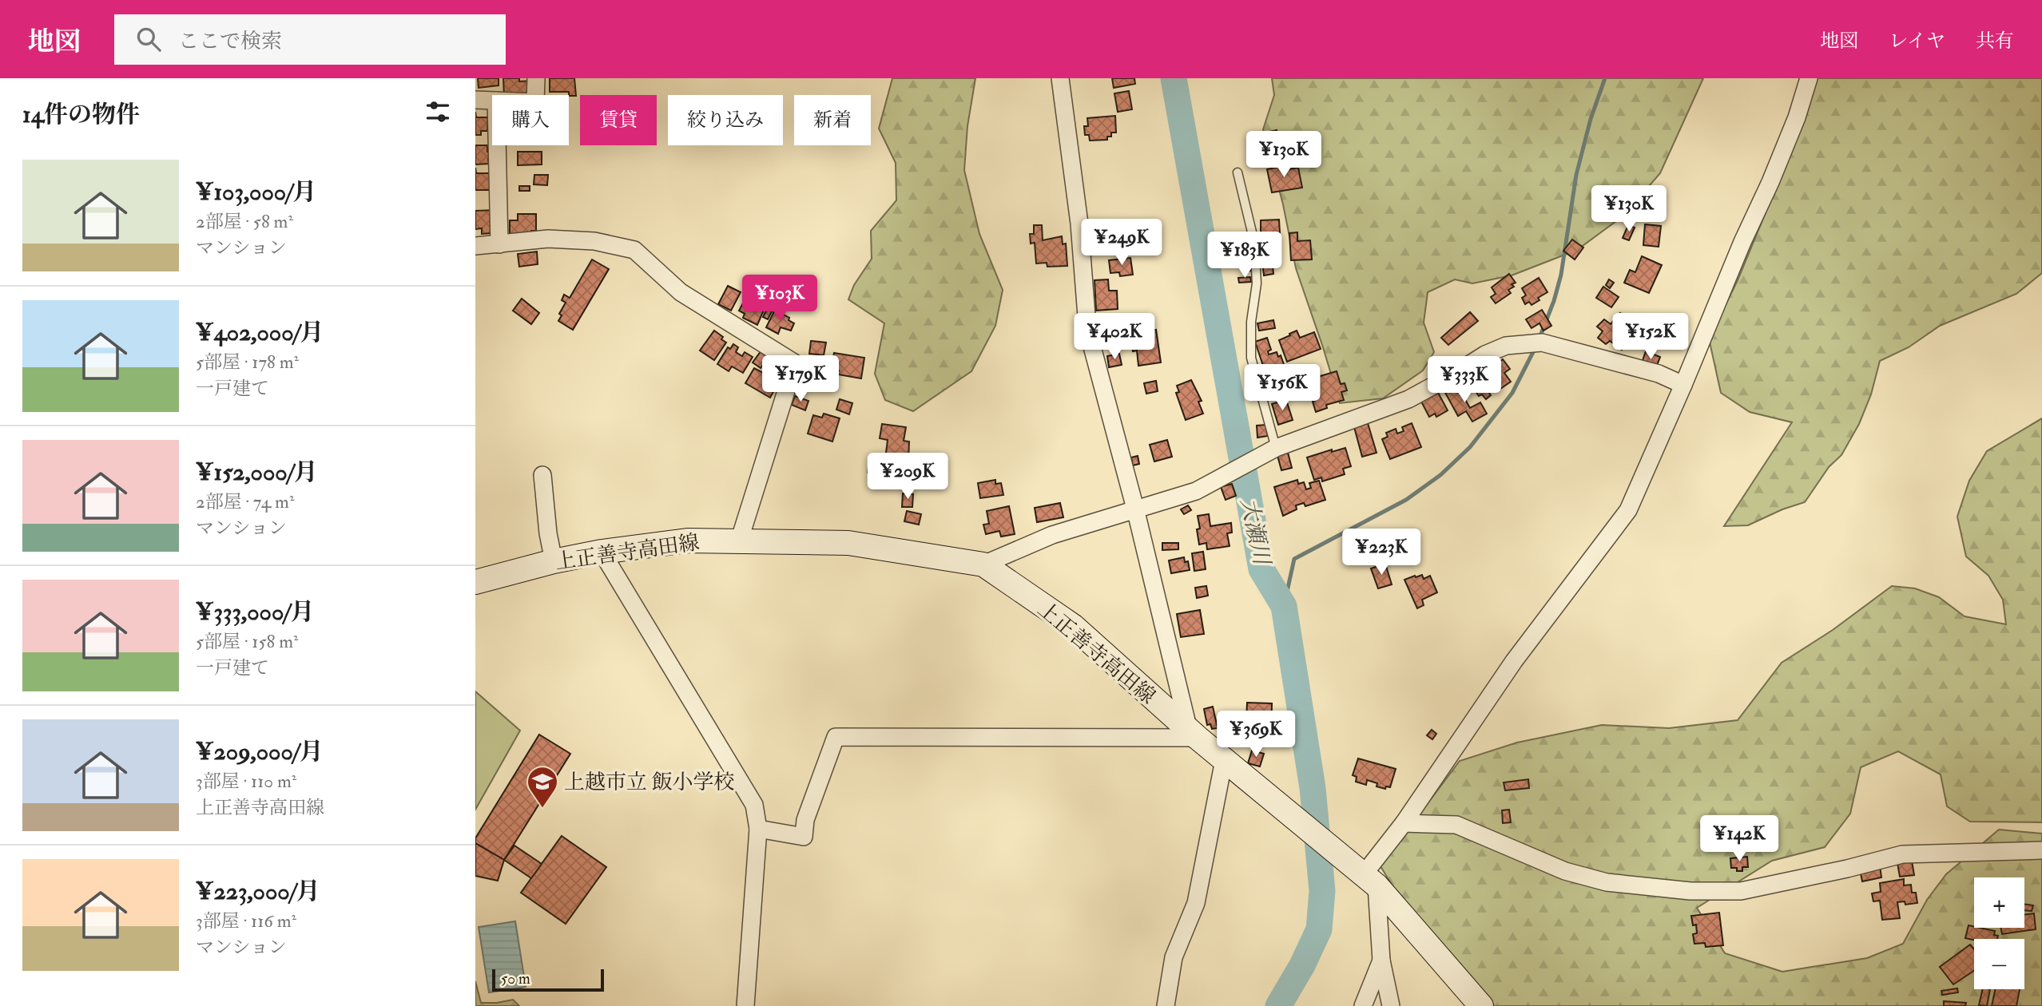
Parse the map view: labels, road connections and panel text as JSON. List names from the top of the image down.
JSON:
{
  "streets": {
    "main road": ["上正善寺高田線"]
  },
  "water": ["大瀬川"],
  "places": {
    "school or university": ["上越市立 飯小学校"]
  },
  "scale_bar": "50 m",
  "page": {
    "header": "地図",
    "search": "ここで検索",
    "nav": ["地図", "レイヤ", "共有"],
    "heading": "14件の物件",
    "chip": [
      "購入",
      "賃貸",
      "絞り込み",
      "新着"
    ],
    "price": [
      "¥130K",
      "¥130K",
      "¥249K",
      "¥183K",
      "¥103K",
      "¥402K",
      "¥152K",
      "¥179K",
      "¥333K",
      "¥156K",
      "¥209K",
      "¥223K",
      "¥369K",
      "¥142K"
    ],
    "list": [
      {
        "name": "¥103,000/月",
        "note": "2部屋 · 58 m² · マンション"
      },
      {
        "name": "¥402,000/月",
        "note": "5部屋 · 178 m² · 一戸建て"
      },
      {
        "name": "¥152,000/月",
        "note": "2部屋 · 74 m² · マンション"
      },
      {
        "name": "¥333,000/月",
        "note": "5部屋 · 158 m² · 一戸建て"
      },
      {
        "name": "¥209,000/月",
        "note": "3部屋 · 110 m² · 上正善寺高田線"
      },
      {
        "name": "¥223,000/月",
        "note": "3部屋 · 116 m² · マンション"
      }
    ],
    "map_buttons": ["+", "−"],
    "scale": "50 m"
  }
}
